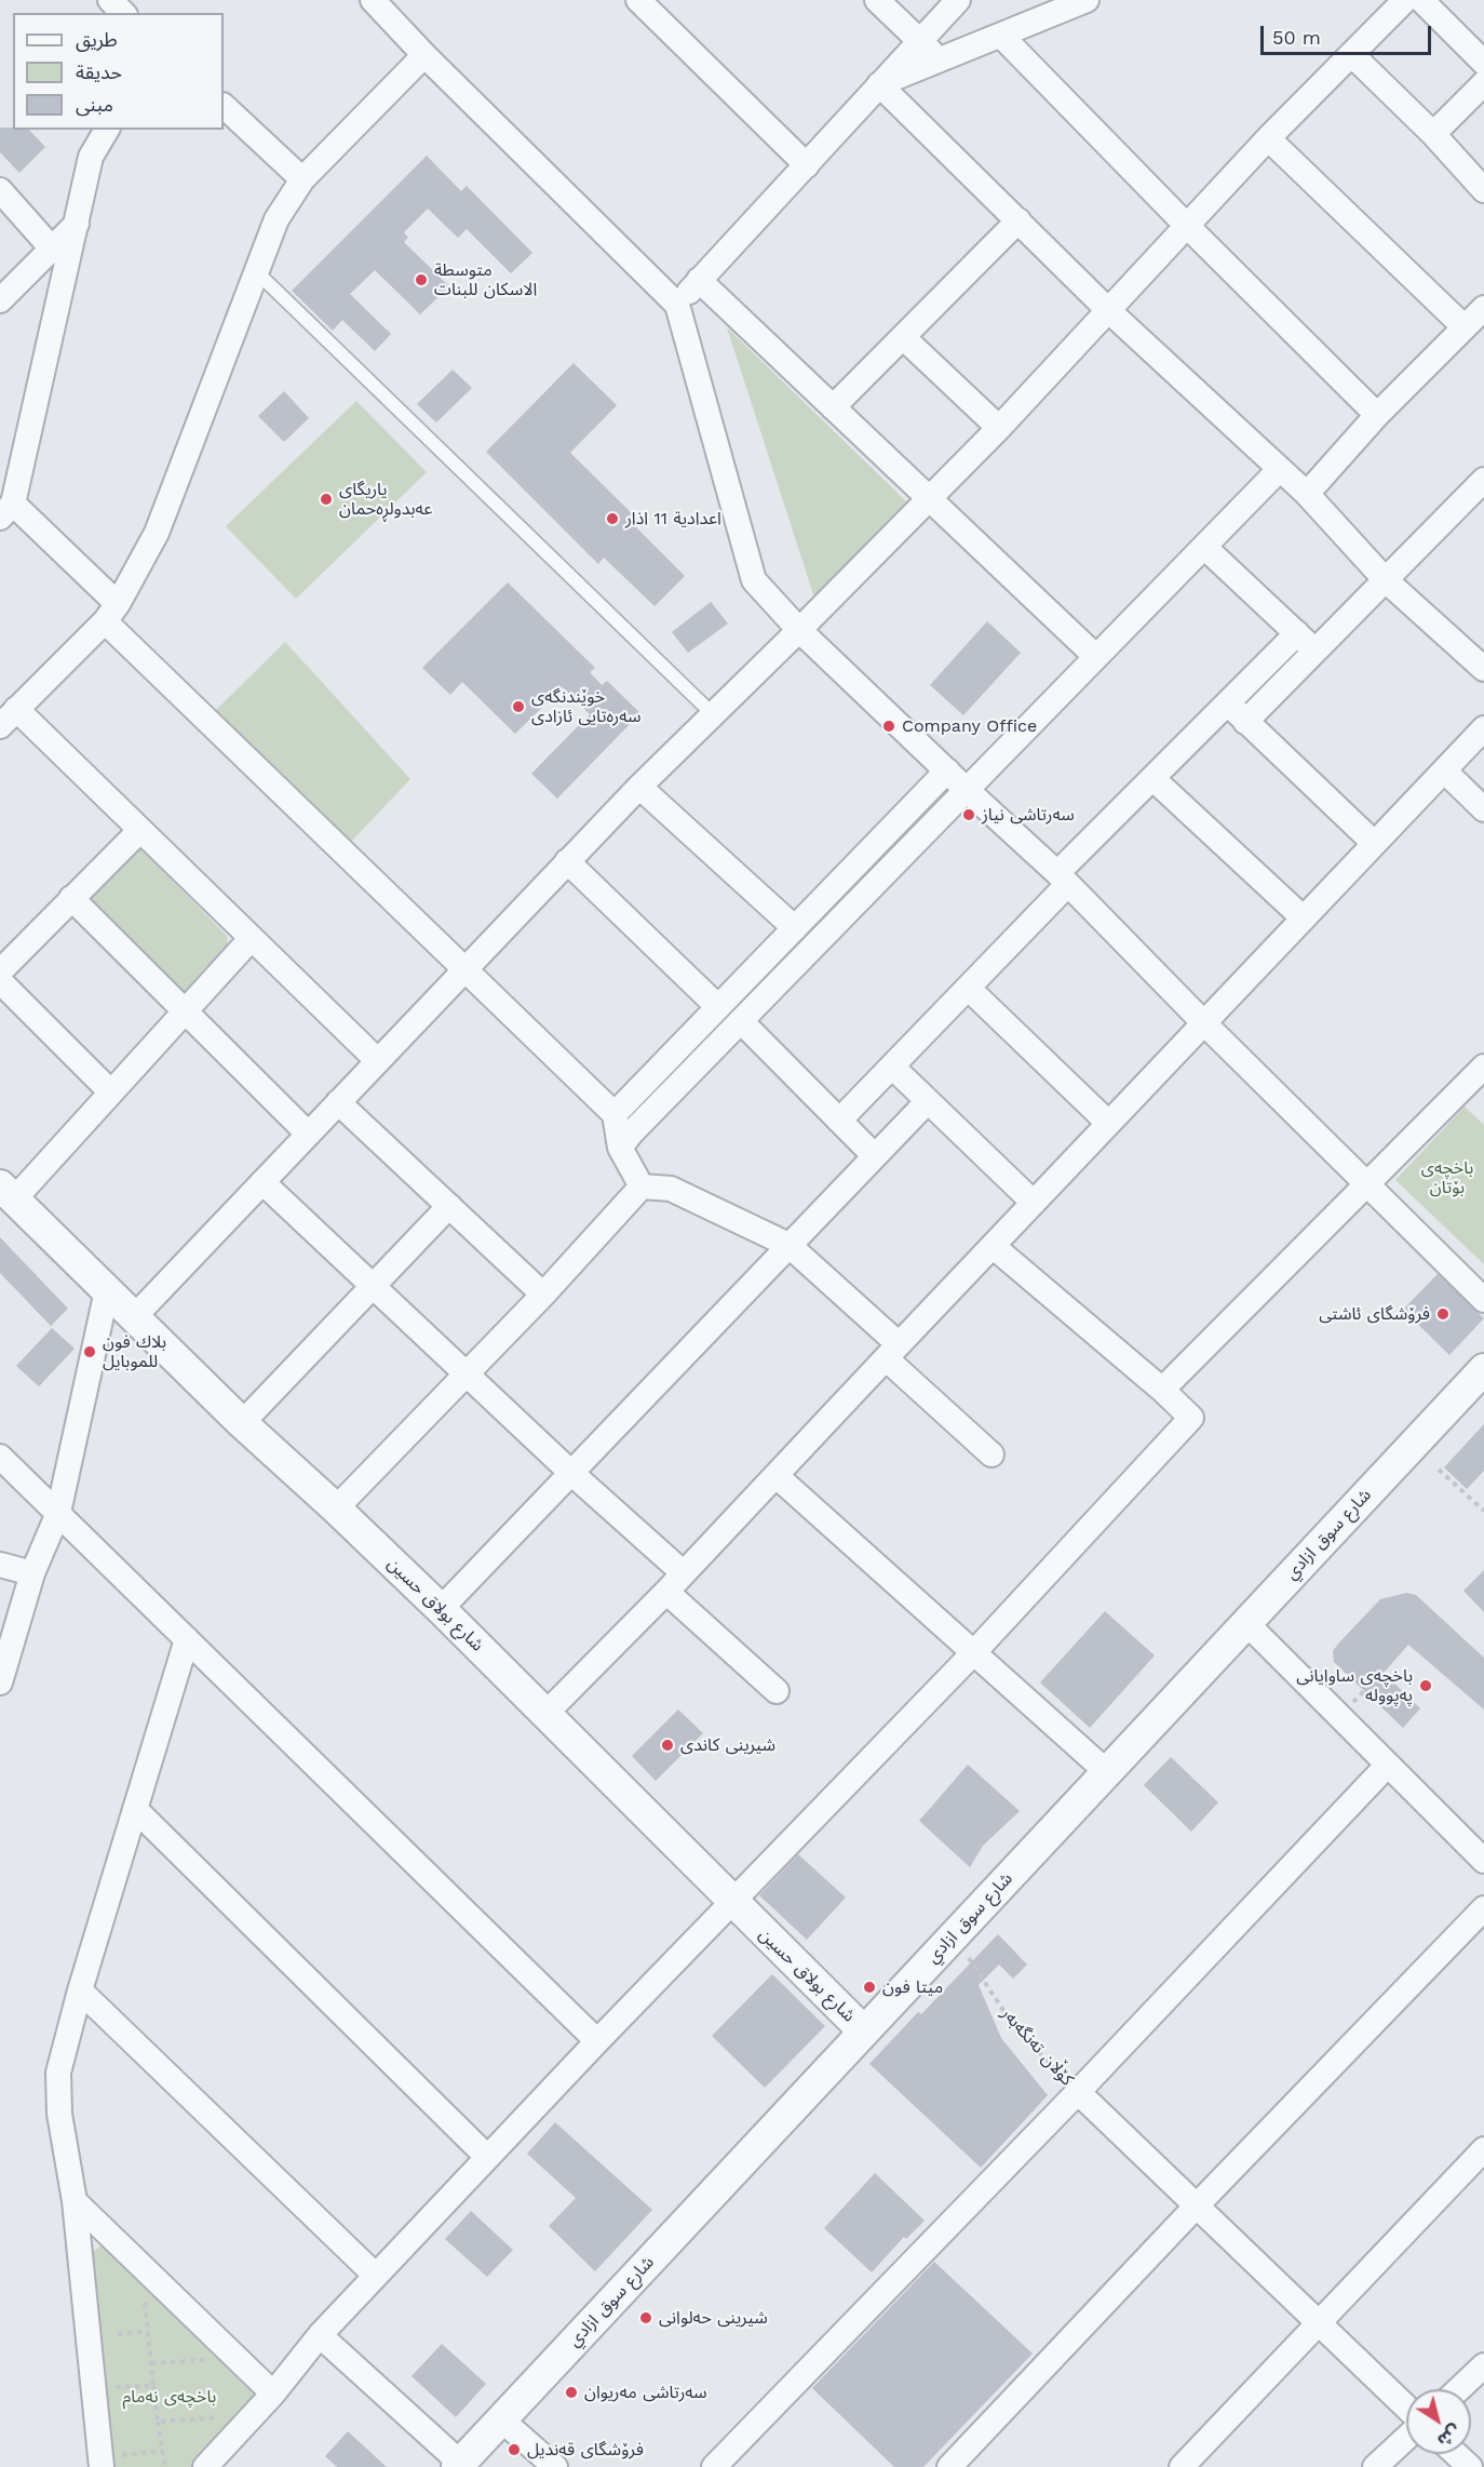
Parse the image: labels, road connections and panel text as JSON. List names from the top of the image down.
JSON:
{
  "streets": {
    "street": ["شارع سوق ازادي", "شارع بولاق حسين"],
    "path": ["کۆڵان تەنگەبەر"]
  },
  "crossings": [
    ["شارع سوق ازادي", "شارع بولاق حسين"],
    ["شارع سوق ازادي", "کۆڵان تەنگەبەر"]
  ],
  "parks": ["باخچەی بۆتان", "باخچەی نەمام"],
  "places": [
    "متوسطة الاسكان للبنات",
    "یاریگای عەبدولڕەحمان",
    "اعدادية 11 اذار",
    "خوێندنگەی سەرەتایی ئازادی",
    "Company Office",
    "سەرتاشی نیاز",
    "فرۆشگای ئاشتی",
    "بلاك فون للموبايل",
    "باخچەی ساوایانی پەپوولە",
    "شیرینی کاندی",
    "ميتا فون",
    "شیرینی حەلوانی",
    "سەرتاشی مەریوان",
    "فرۆشگای قەندیل"
  ],
  "legend": ["طريق", "حديقة", "مبنى"],
  "scale_bar": "50 m",
  "north": "bottom right"
}
